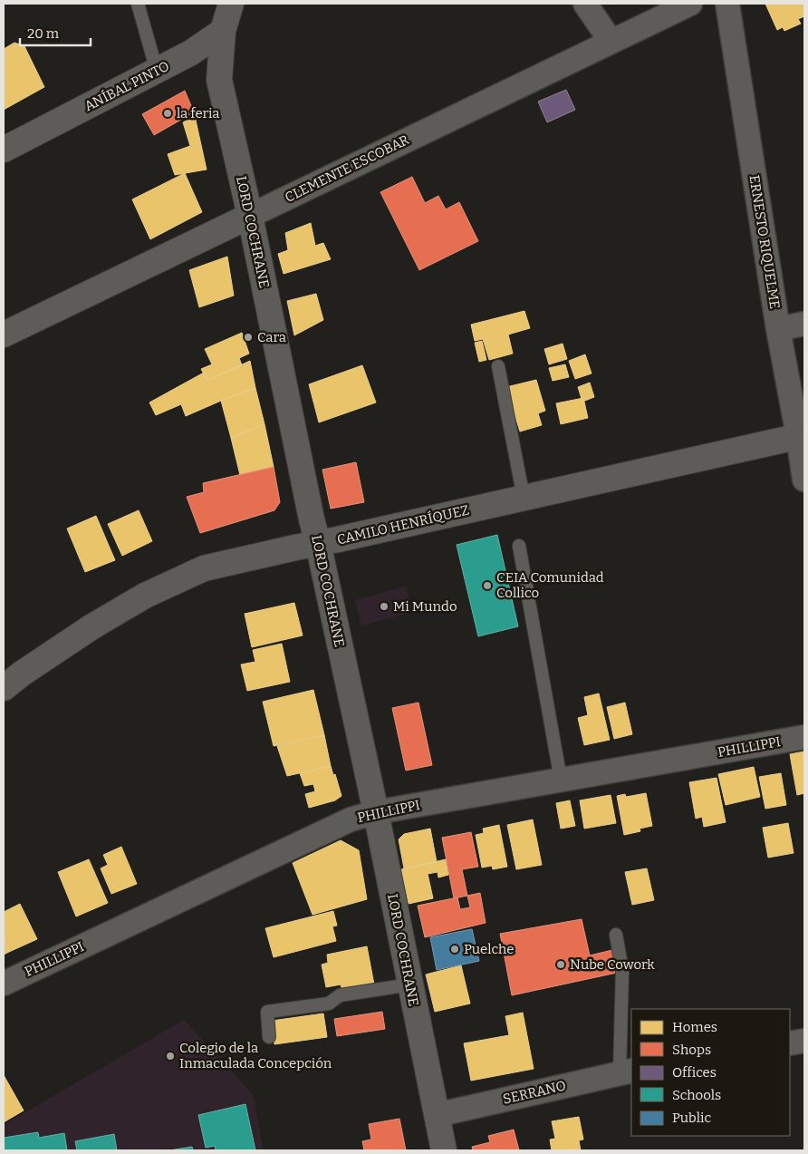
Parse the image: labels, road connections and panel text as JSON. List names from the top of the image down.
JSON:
{
  "streets": {
    "street": [
      "ANÍBAL PINTO",
      "CLEMENTE ESCOBAR",
      "LORD COCHRANE",
      "ERNESTO RIQUELME",
      "CAMILO HENRÍQUEZ",
      "PHILLIPPI",
      "SERRANO"
    ]
  },
  "crossings": [
    ["ANÍBAL PINTO", "LORD COCHRANE"],
    ["CLEMENTE ESCOBAR", "LORD COCHRANE"],
    ["LORD COCHRANE", "CAMILO HENRÍQUEZ"],
    ["LORD COCHRANE", "PHILLIPPI"],
    ["LORD COCHRANE", "SERRANO"],
    ["ERNESTO RIQUELME", "CAMILO HENRÍQUEZ"]
  ],
  "places": [
    "la feria",
    "Cara",
    "CEIA Comunidad Collico",
    "Mi Mundo",
    "Puelche",
    "Nube Cowork",
    "Colegio de la Inmaculada Concepción"
  ],
  "legend": [
    "Homes",
    "Shops",
    "Offices",
    "Schools",
    "Public"
  ],
  "scale_bar": "20 m"
}
